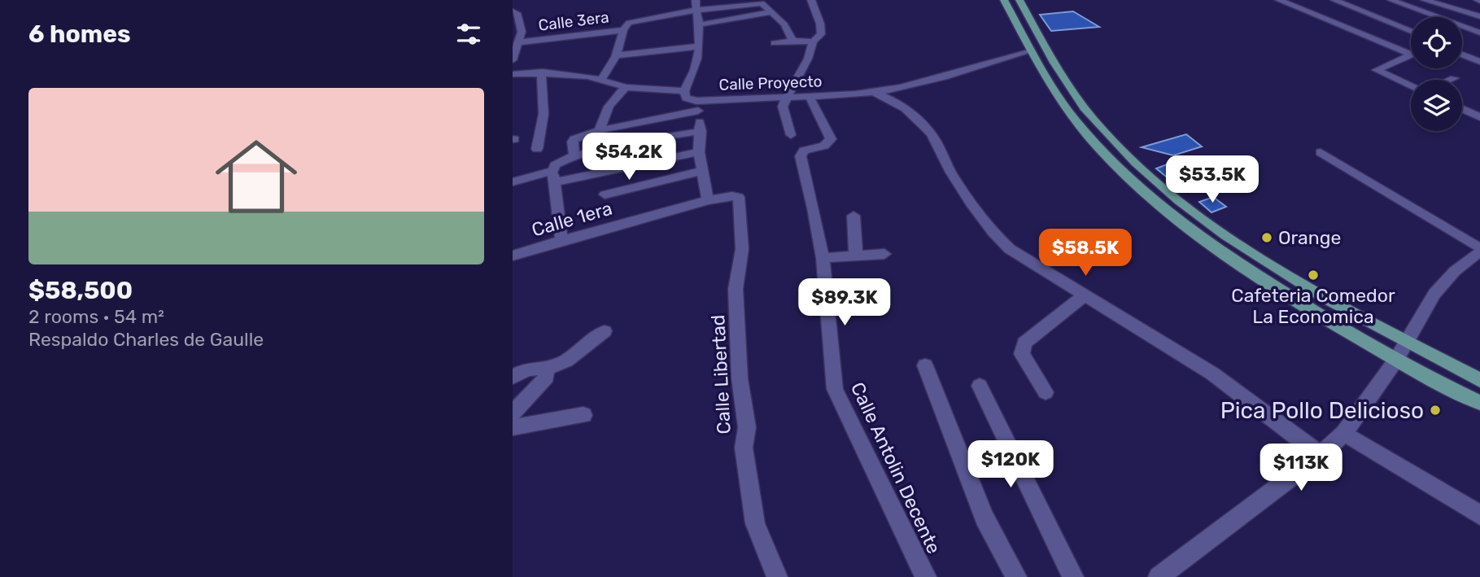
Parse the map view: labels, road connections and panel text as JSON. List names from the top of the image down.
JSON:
{
  "streets": {
    "street": [
      "Calle 3era",
      "Calle Proyecto",
      "Calle 1era",
      "Calle Libertad",
      "Calle Antolin Decente"
    ]
  },
  "crossings": [
    ["Calle Proyecto", "Calle Antolin Decente"],
    ["Calle 1era", "Calle Libertad"]
  ],
  "places": ["Orange", "Cafeteria Comedor La Economica", "Pica Pollo Delicioso"],
  "page": {
    "heading": "6 homes",
    "list": [
      {
        "name": "$58,500",
        "note": "2 rooms · 54 m² · Respaldo Charles de Gaulle"
      }
    ],
    "price": [
      "$54.2K",
      "$53.5K",
      "$58.5K",
      "$89.3K",
      "$120K",
      "$113K"
    ]
  }
}
